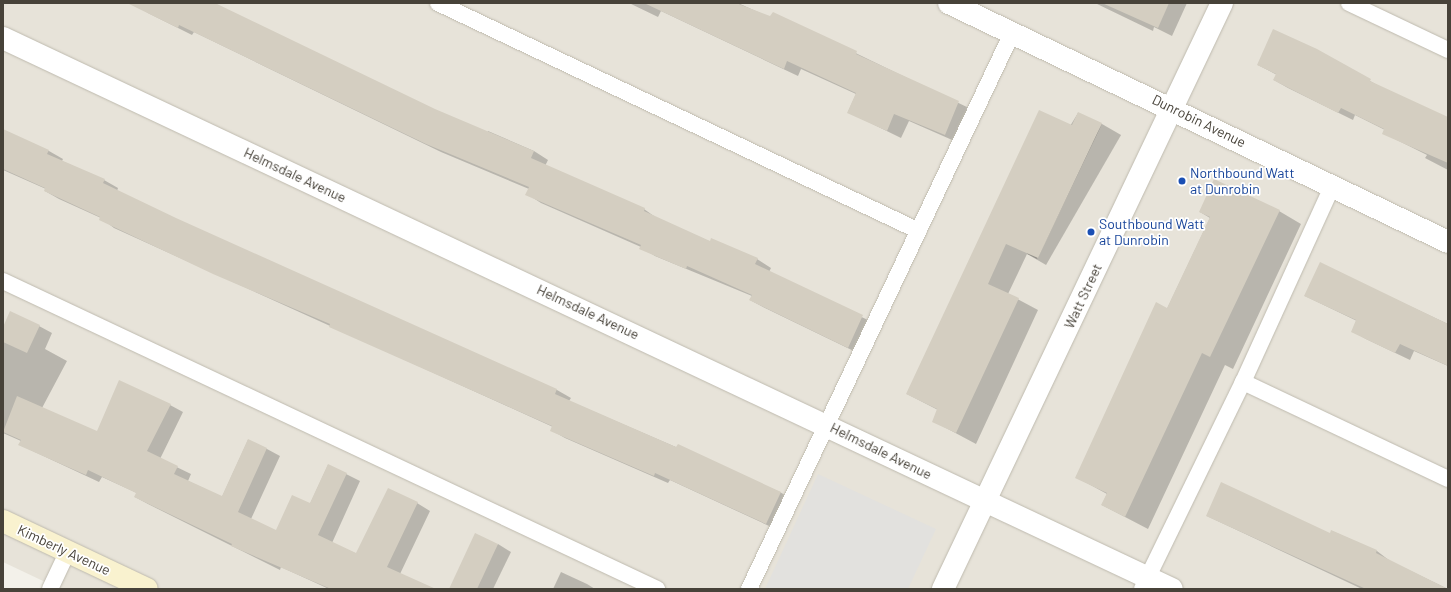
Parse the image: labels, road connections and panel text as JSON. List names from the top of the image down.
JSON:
{
  "streets": {
    "street": [
      "Dunrobin Avenue",
      "Helmsdale Avenue",
      "Watt Street",
      "Kimberly Avenue"
    ]
  },
  "crossings": [
    ["Dunrobin Avenue", "Watt Street"],
    ["Helmsdale Avenue", "Watt Street"]
  ],
  "places": ["Northbound Watt at Dunrobin", "Southbound Watt at Dunrobin"]
}
